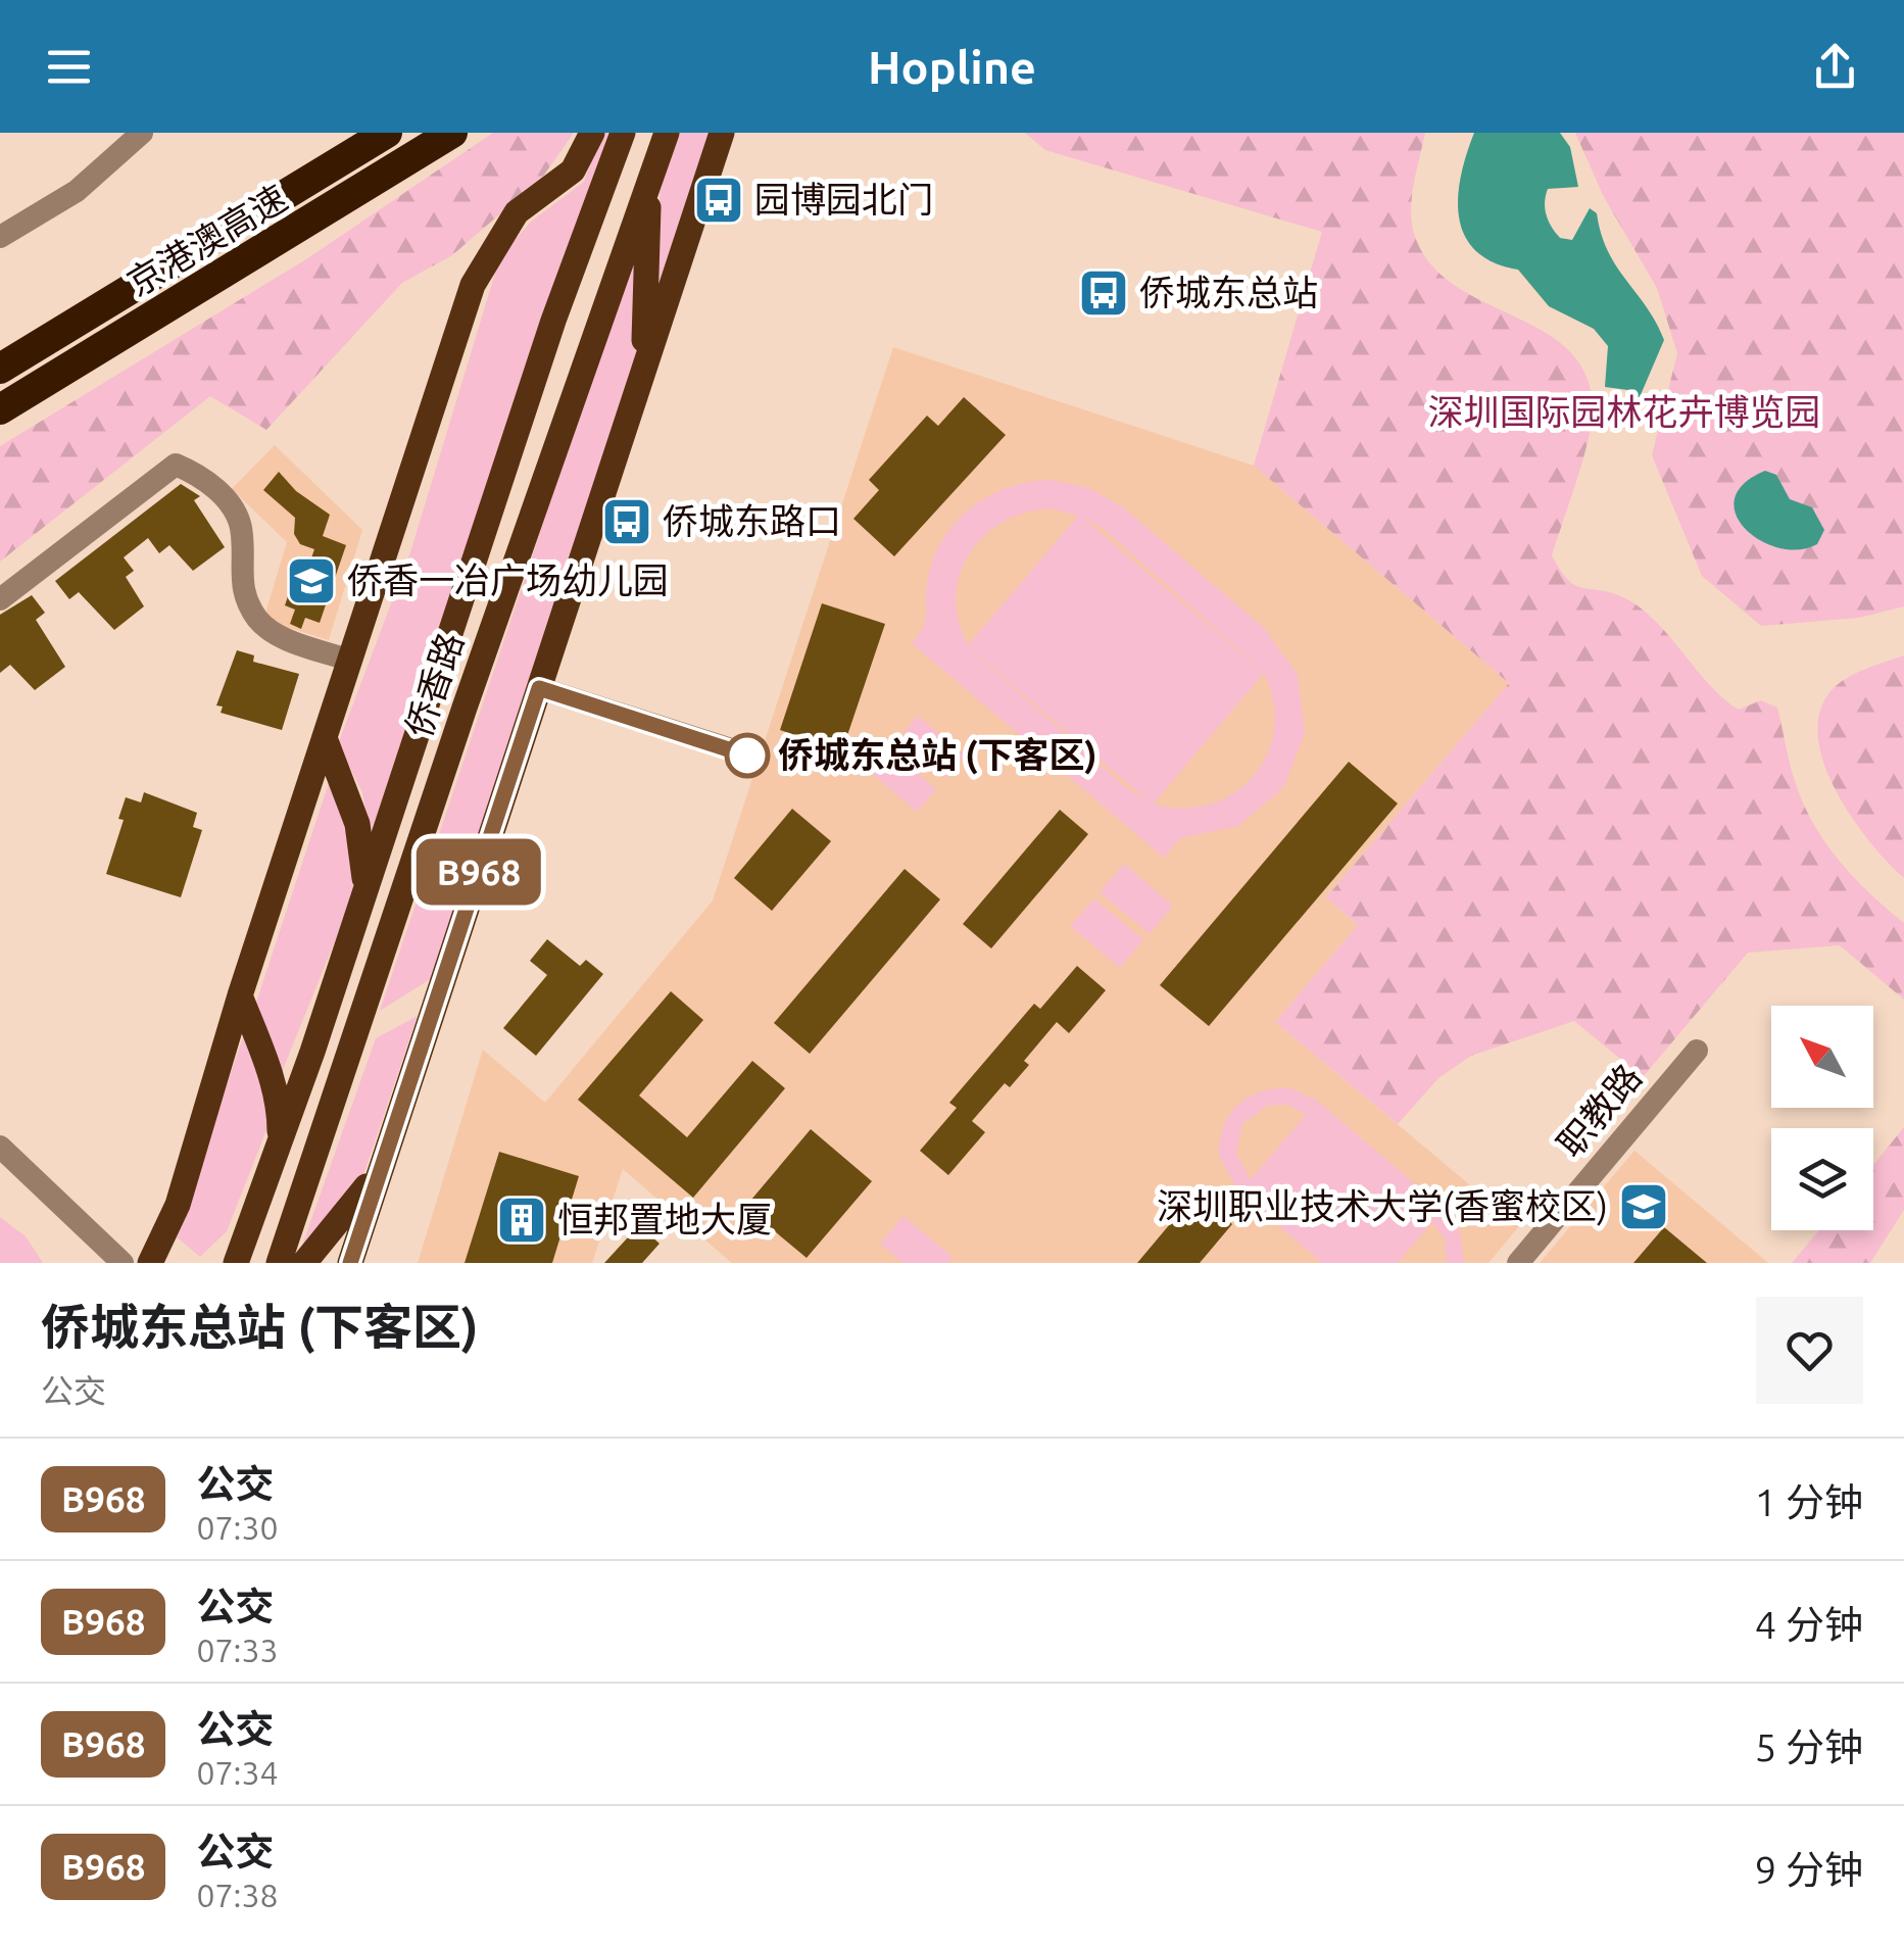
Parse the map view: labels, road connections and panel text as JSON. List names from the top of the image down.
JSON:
{
  "streets": {
    "highway": ["京港澳高速"],
    "main road": ["侨香路"],
    "street": ["职教路"]
  },
  "parks": ["深圳国际园林花卉博览园"],
  "places": {
    "bus stop": ["园博园北门", "侨城东总站", "侨城东路口"],
    "school or university": ["侨香一冶广场幼儿园", "深圳职业技术大学(香蜜校区)"],
    "other": ["侨城东总站 (下客区)"],
    "building": ["恒邦置地大厦"]
  },
  "lines": ["bus line B968"],
  "north": "top left",
  "page": {
    "header": "Hopline",
    "on_map": "B968",
    "heading": ["侨城东总站 (下客区)", "公交"],
    "list": [
      {
        "mark": "B968",
        "name": "公交",
        "note": "07:30",
        "value": "1 分钟"
      },
      {
        "mark": "B968",
        "name": "公交",
        "note": "07:33",
        "value": "4 分钟"
      },
      {
        "mark": "B968",
        "name": "公交",
        "note": "07:34",
        "value": "5 分钟"
      },
      {
        "mark": "B968",
        "name": "公交",
        "note": "07:38",
        "value": "9 分钟"
      }
    ]
  }
}
